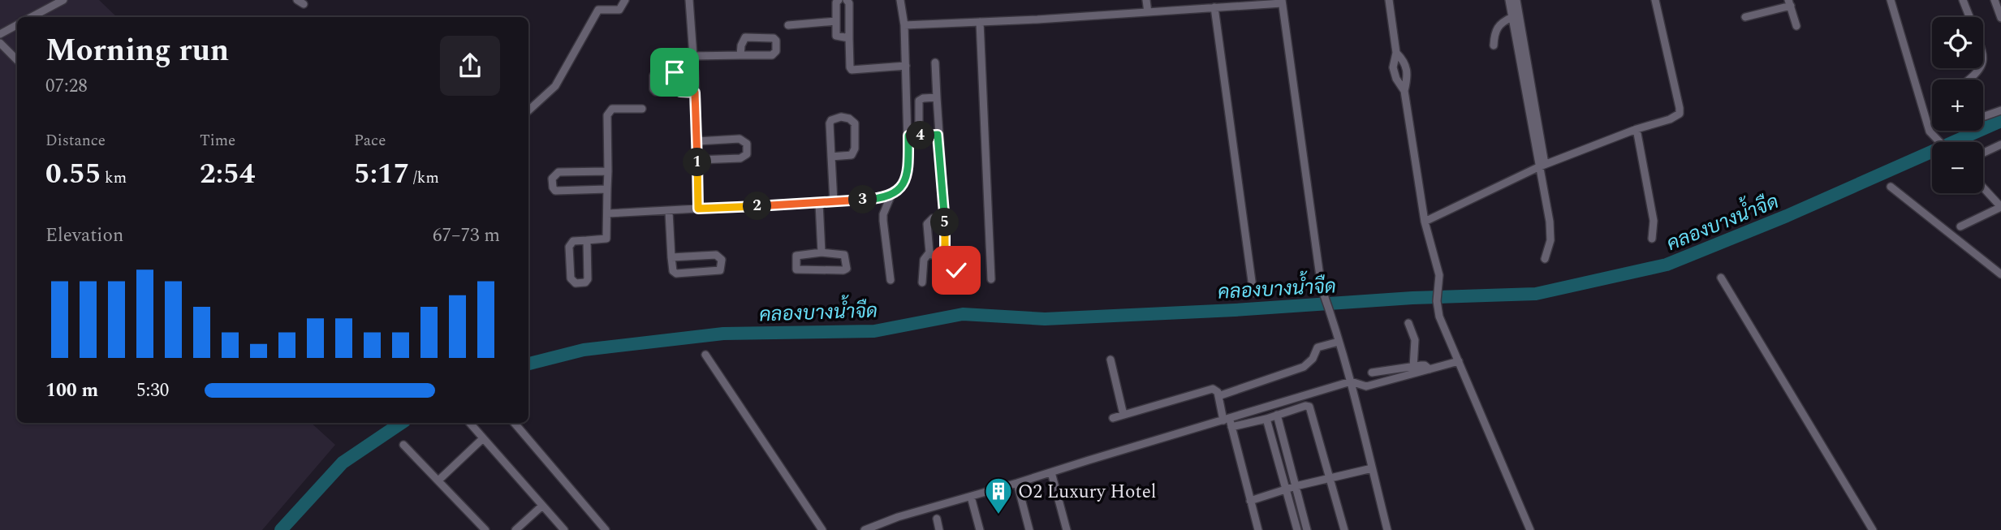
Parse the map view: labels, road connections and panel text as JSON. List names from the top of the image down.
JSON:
{
  "water": ["คลองบางน้ำจืด"],
  "places": {
    "building": ["O2 Luxury Hotel"]
  },
  "page": {
    "map_buttons": ["+", "−"],
    "heading": ["Morning run", "07:28"],
    "stats": [
      ["Distance", "0.55 km"],
      ["Time", "2:54"],
      ["Pace", "5:17 /km"]
    ],
    "pins": [
      "4",
      "1",
      "3",
      "2",
      "5"
    ],
    "chart": ["Elevation", "67–73 m"],
    "list": [
      {
        "name": "100 m",
        "note": "5:30"
      }
    ]
  }
}
